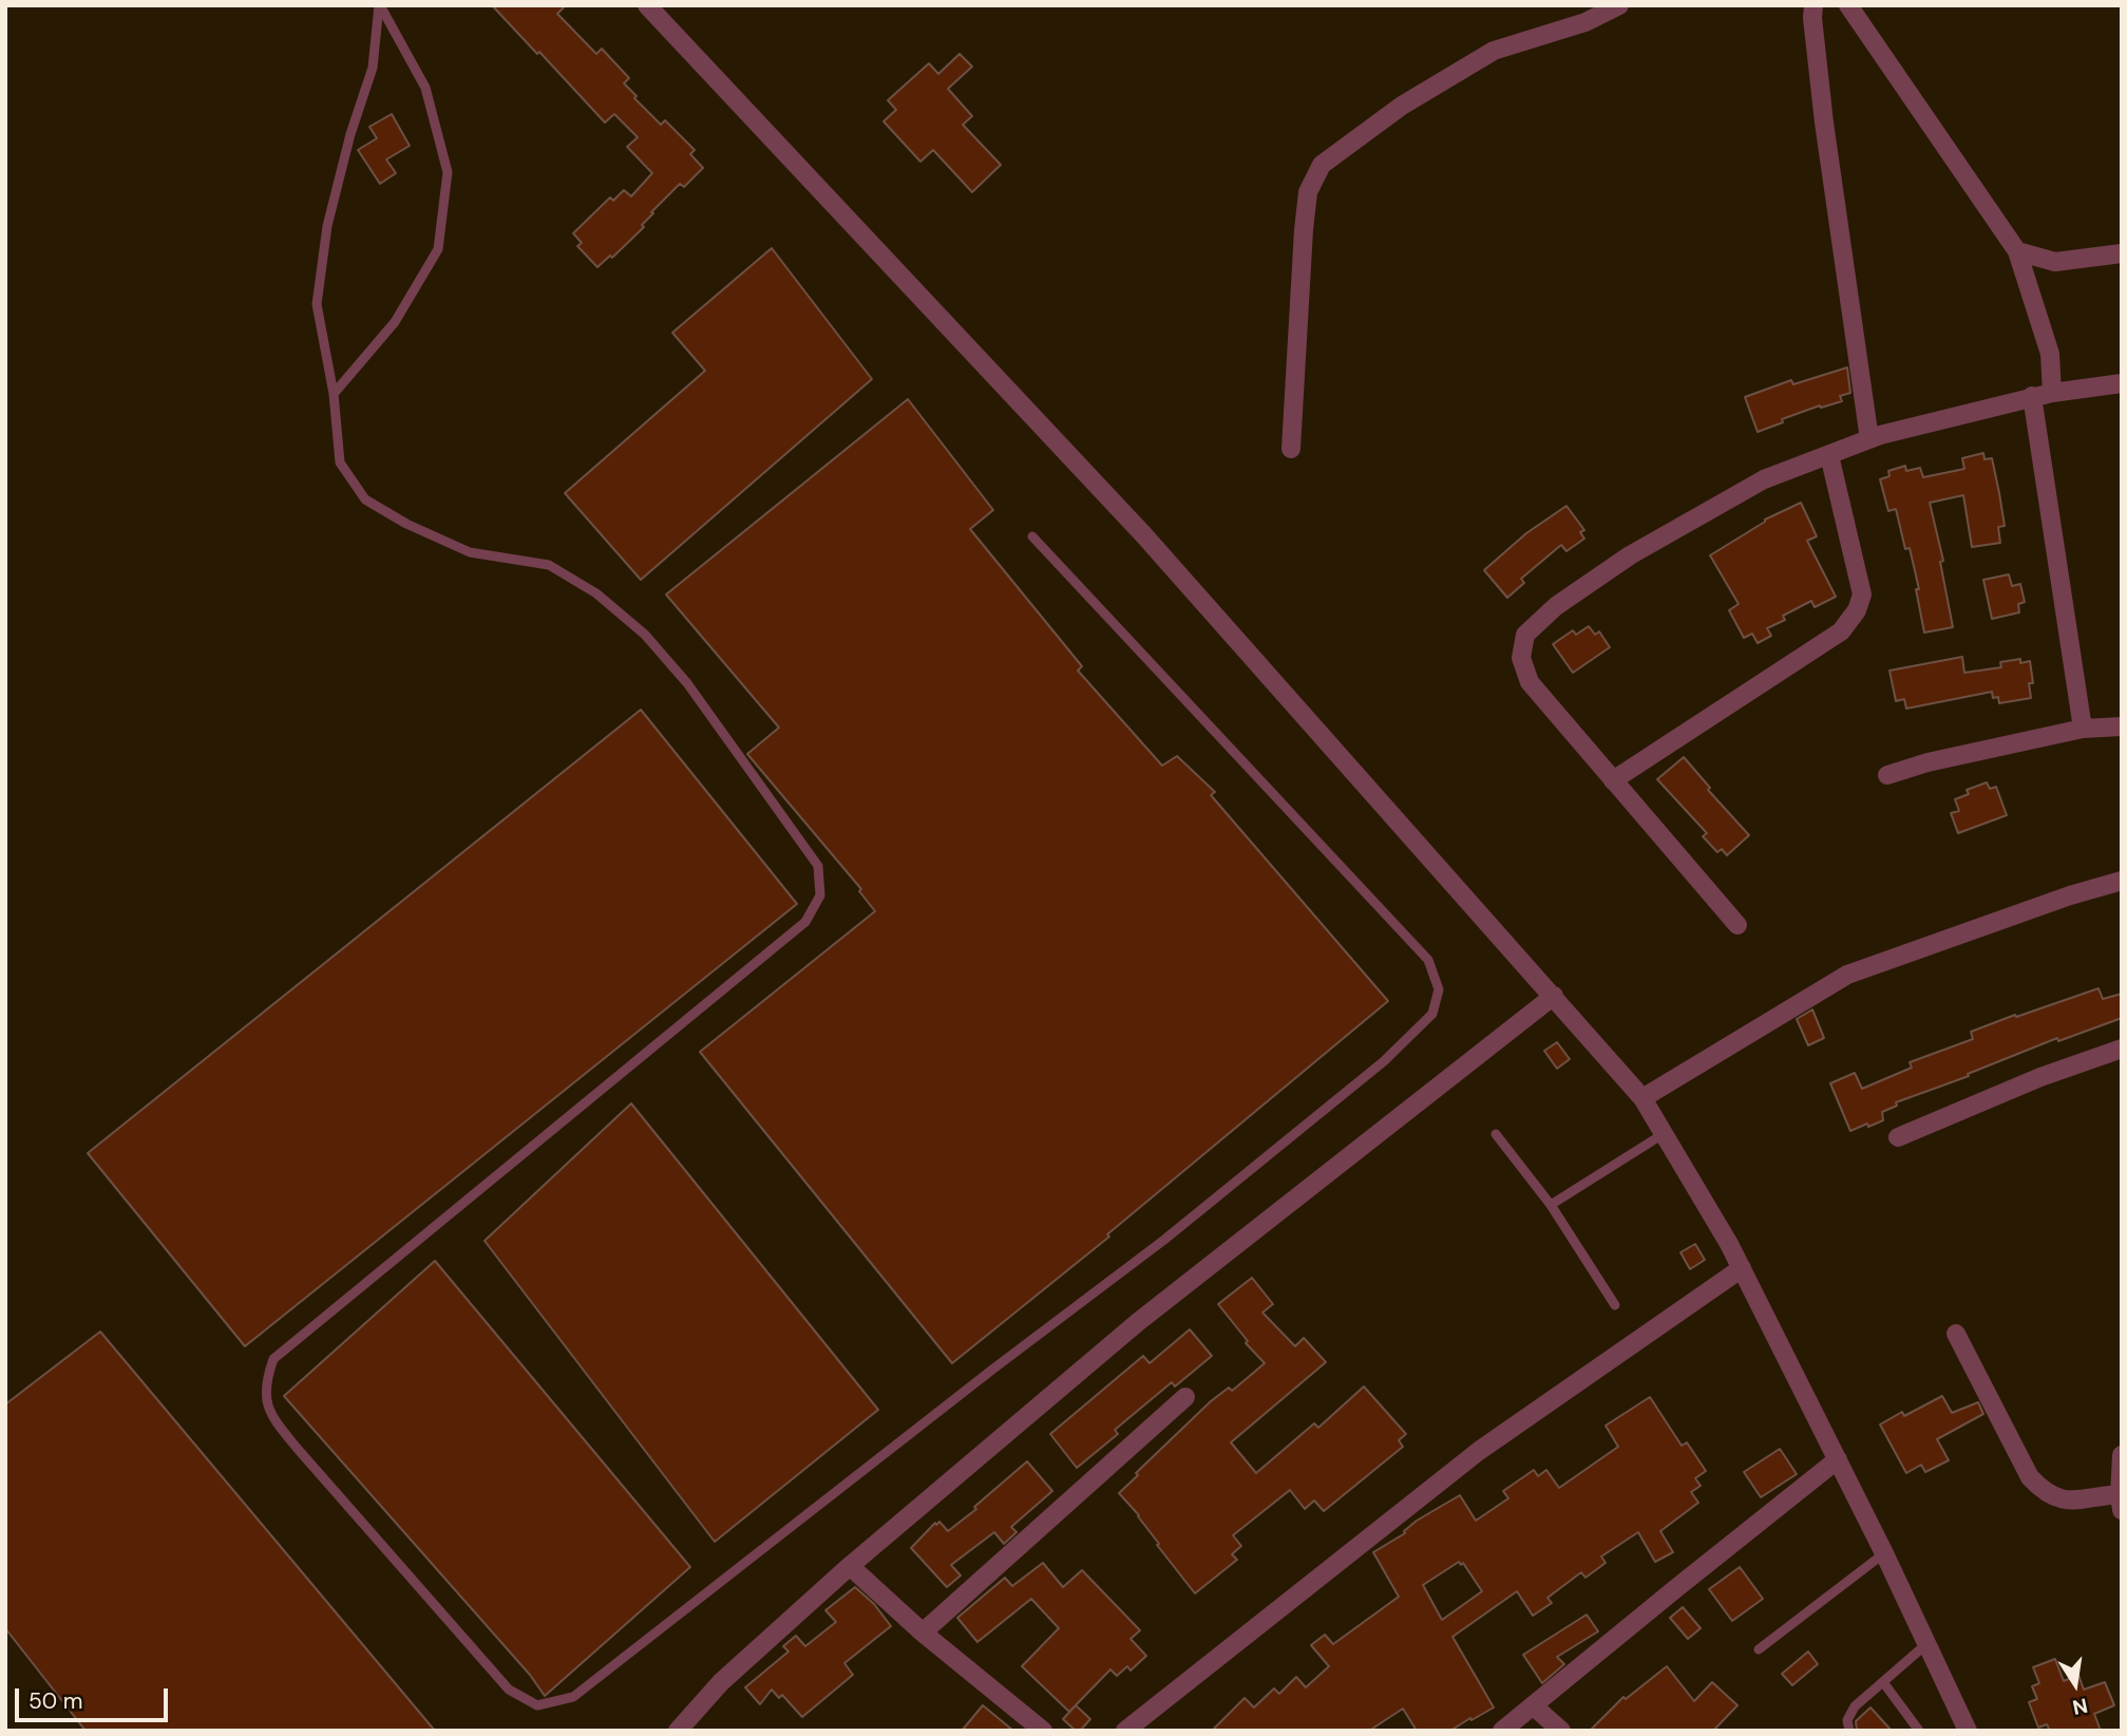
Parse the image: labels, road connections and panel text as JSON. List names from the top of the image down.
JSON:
{
  "scale_bar": "50 m",
  "north": "bottom"
}
